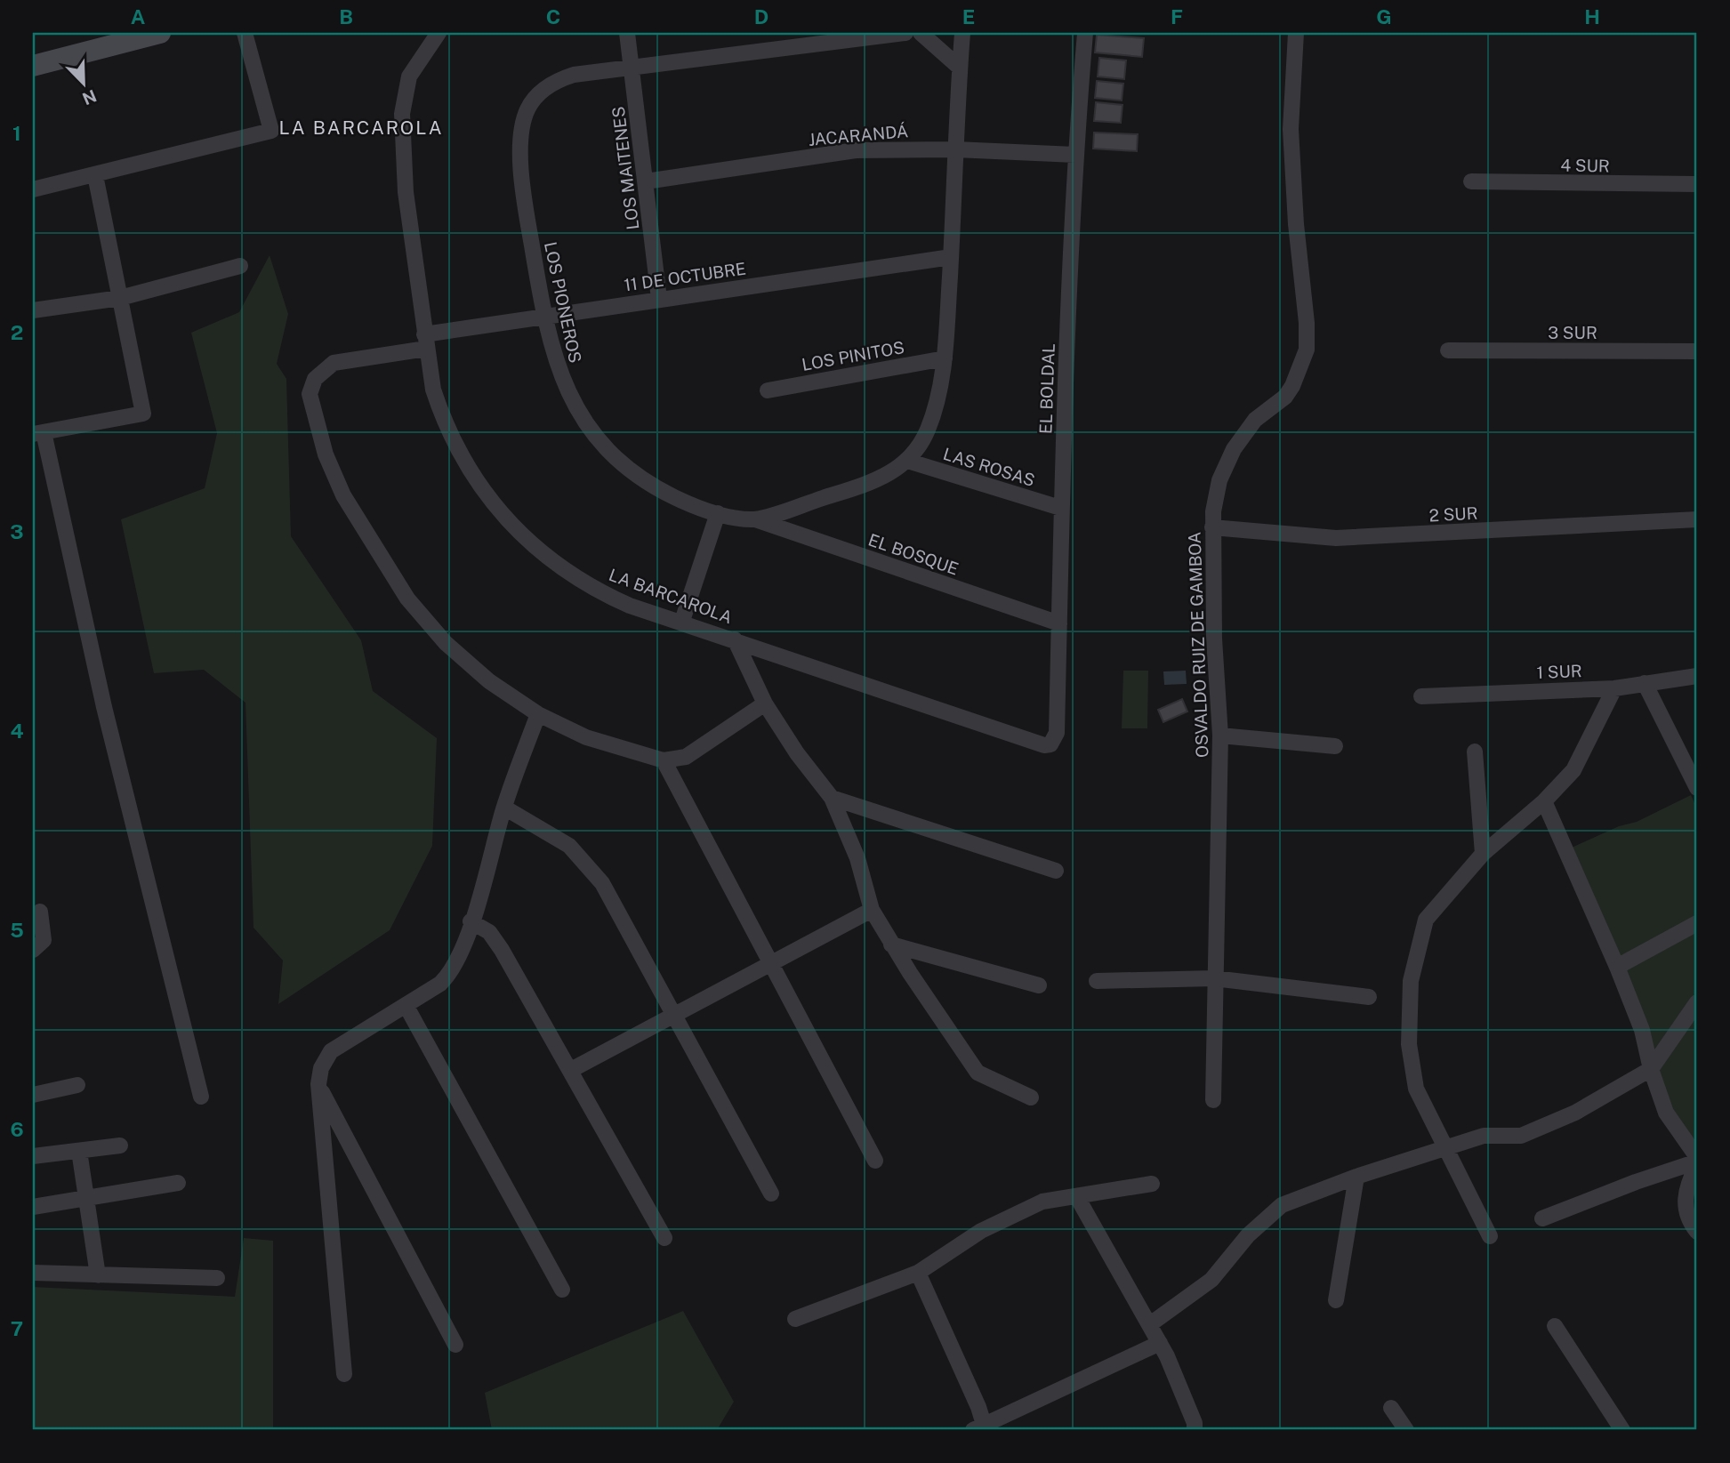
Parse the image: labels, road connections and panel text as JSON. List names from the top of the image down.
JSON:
{
  "streets": {
    "street": [
      "JACARANDÁ",
      "4 SUR",
      "LOS MAITENES",
      "11 DE OCTUBRE",
      "LOS PIONEROS",
      "3 SUR",
      "LOS PINITOS",
      "EL BOLDAL",
      "LAS ROSAS",
      "2 SUR",
      "EL BOSQUE",
      "LA BARCAROLA",
      "OSVALDO RUIZ DE GAMBOA",
      "1 SUR"
    ]
  },
  "crossings": [
    ["JACARANDÁ", "LOS MAITENES"],
    ["JACARANDÁ", "LOS PIONEROS"],
    ["JACARANDÁ", "EL BOLDAL"],
    ["LOS MAITENES", "11 DE OCTUBRE"],
    ["LOS MAITENES", "LOS PIONEROS"],
    ["11 DE OCTUBRE", "LOS PIONEROS"],
    ["11 DE OCTUBRE", "LA BARCAROLA"],
    ["LOS PIONEROS", "LOS PINITOS"],
    ["LOS PIONEROS", "LAS ROSAS"],
    ["LOS PIONEROS", "EL BOSQUE"],
    ["EL BOLDAL", "LAS ROSAS"],
    ["EL BOLDAL", "EL BOSQUE"],
    ["EL BOLDAL", "LA BARCAROLA"],
    ["2 SUR", "OSVALDO RUIZ DE GAMBOA"]
  ],
  "districts": ["LA BARCAROLA"],
  "north": "bottom right",
  "grid": {
    "columns": [
      "A",
      "B",
      "C",
      "D",
      "E",
      "F",
      "G",
      "H"
    ],
    "rows": [
      "1",
      "2",
      "3",
      "4",
      "5",
      "6",
      "7"
    ]
  }
}
